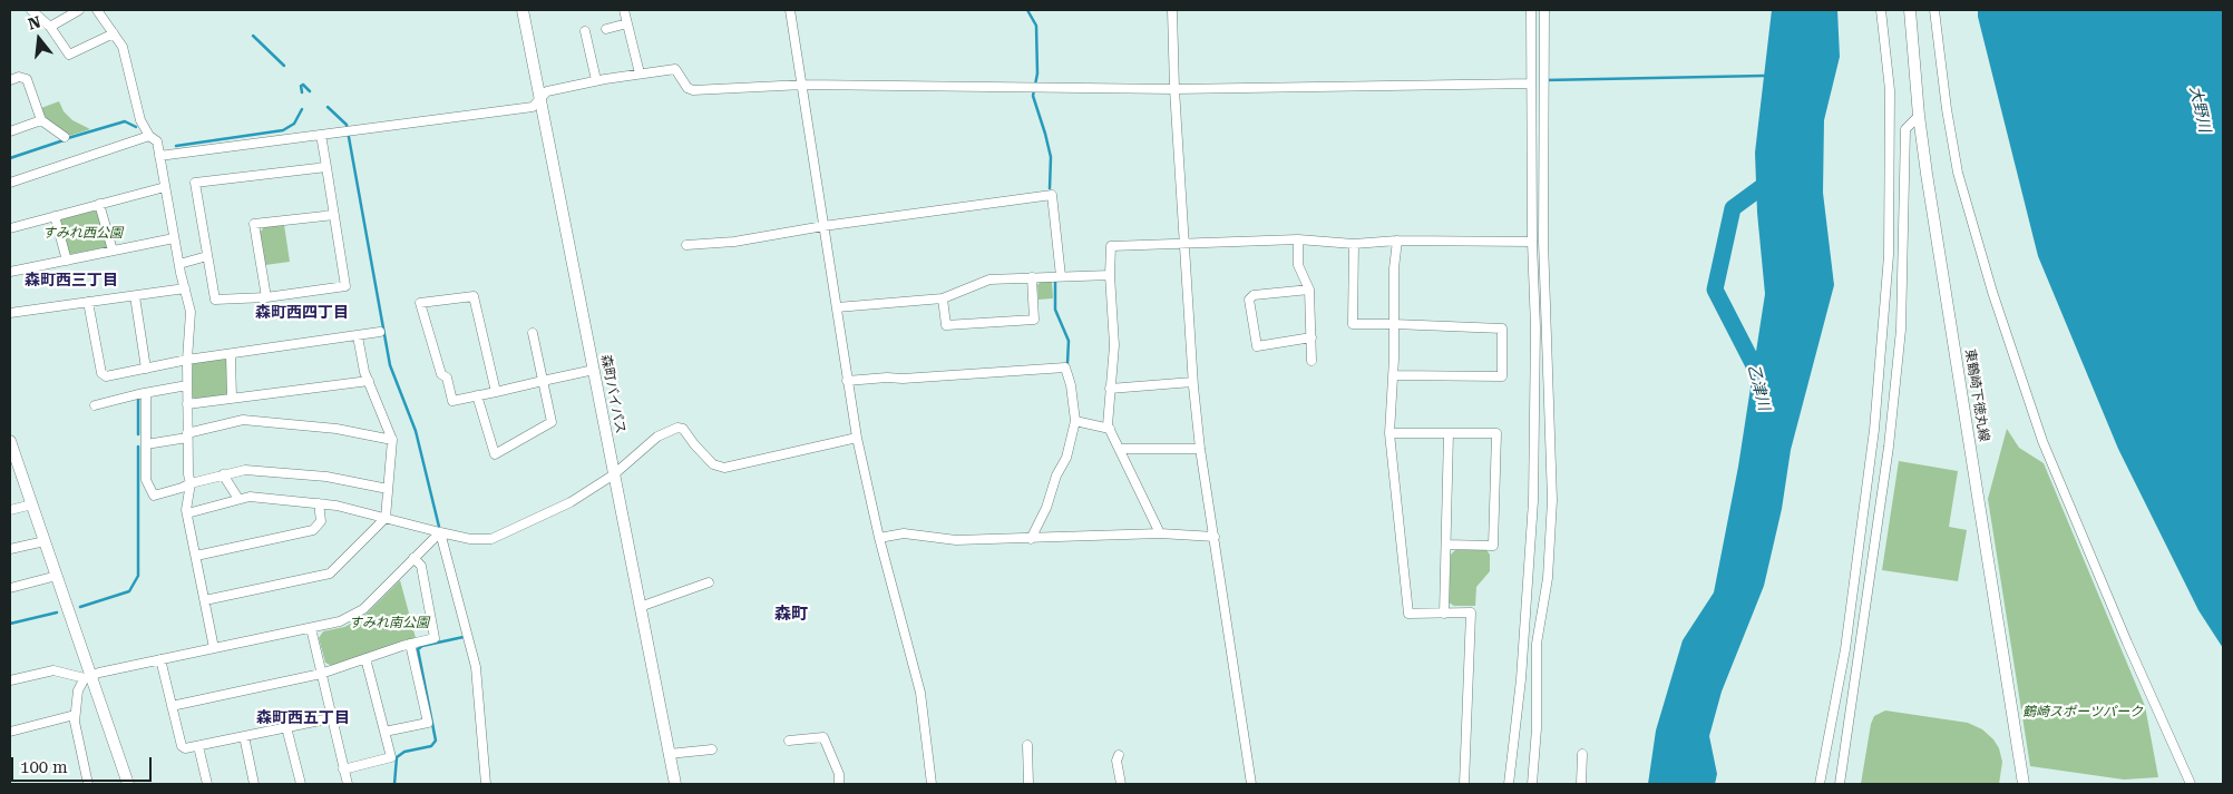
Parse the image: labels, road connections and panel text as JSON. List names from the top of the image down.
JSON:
{
  "streets": {
    "street": ["森町バイパス", "東鶴崎下徳丸線"]
  },
  "districts": [
    "森町西三丁目",
    "森町西四丁目",
    "森町",
    "森町西五丁目"
  ],
  "water": ["大野川", "乙津川"],
  "parks": ["すみれ西公園", "すみれ南公園", "鶴崎スポーツパーク"],
  "scale_bar": "100 m",
  "north": "top"
}
